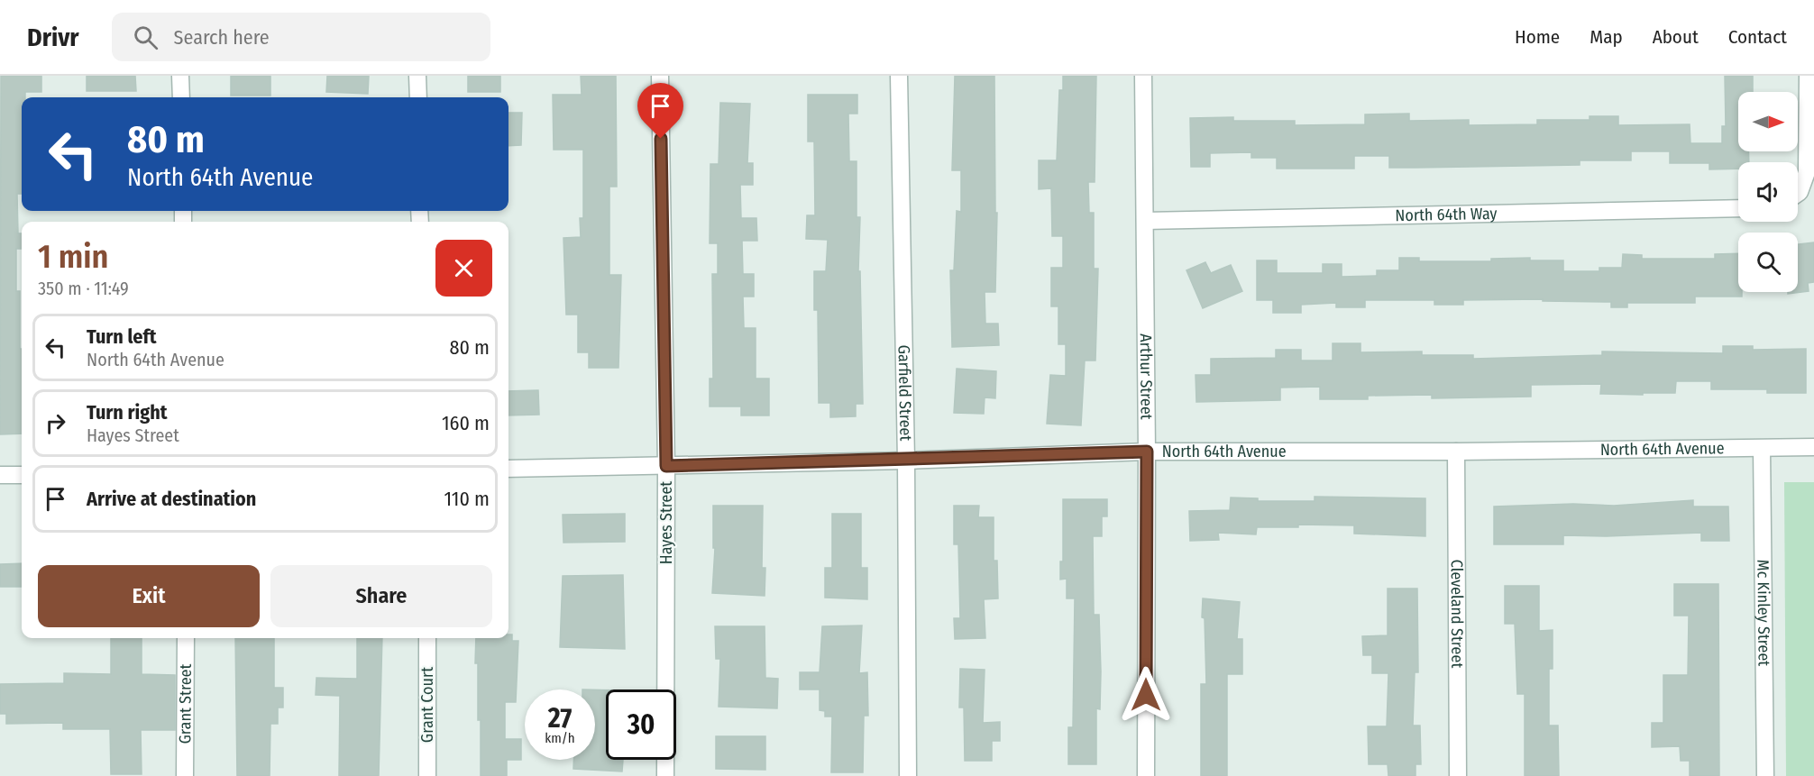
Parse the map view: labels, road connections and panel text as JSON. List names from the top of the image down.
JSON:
{
  "streets": {
    "street": [
      "North 64th Way",
      "Arthur Street",
      "Garfield Street",
      "North 64th Avenue",
      "Hayes Street",
      "Mc Kinley Street",
      "Cleveland Street",
      "Grant Street",
      "Grant Court"
    ]
  },
  "crossings": [
    ["North 64th Way", "Arthur Street"],
    ["Arthur Street", "North 64th Avenue"],
    ["Garfield Street", "North 64th Avenue"],
    ["North 64th Avenue", "Hayes Street"],
    ["North 64th Avenue", "Mc Kinley Street"],
    ["North 64th Avenue", "Cleveland Street"]
  ],
  "north": "right",
  "page": {
    "header": "Drivr",
    "search": "Search here",
    "nav": [
      "Home",
      "Map",
      "About",
      "Contact"
    ],
    "turn": ["80 m", "North 64th Avenue"],
    "heading": ["1 min", "350 m · 11:49"],
    "list": [
      {
        "name": "Turn left",
        "note": "North 64th Avenue",
        "value": "80 m"
      },
      {
        "name": "Turn right",
        "note": "Hayes Street",
        "value": "160 m"
      },
      {
        "name": "Arrive at destination",
        "value": "110 m"
      }
    ],
    "buttons": ["Exit", "Share"],
    "speed": "27 km/h",
    "limit": "30"
  }
}
